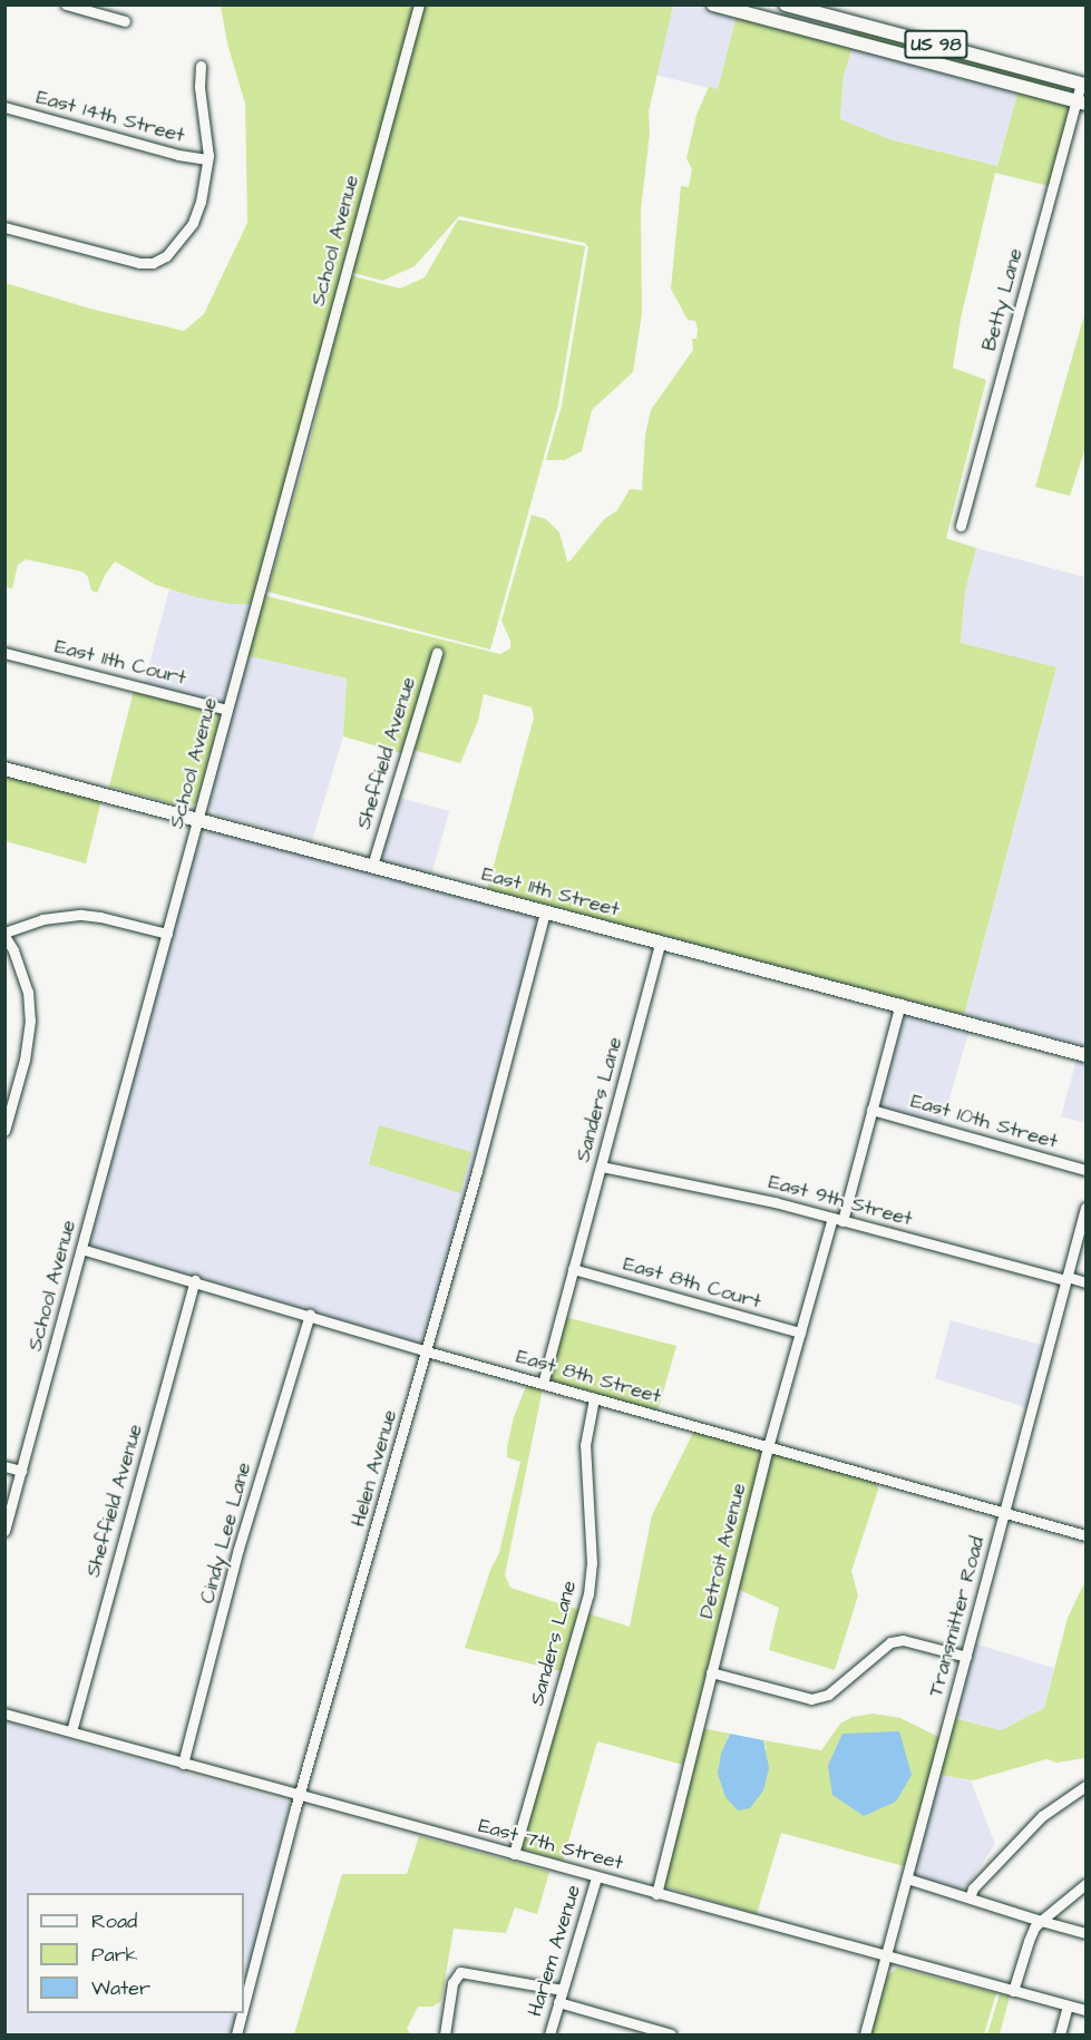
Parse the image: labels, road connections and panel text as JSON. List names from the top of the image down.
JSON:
{
  "streets": {
    "main road": ["US 98", "East 11th Street"],
    "street": [
      "East 14th Street",
      "School Avenue",
      "Betty Lane",
      "East 11th Court",
      "Sheffield Avenue",
      "Sanders Lane",
      "East 10th Street",
      "East 9th Street",
      "East 8th Court",
      "East 8th Street",
      "Helen Avenue",
      "Cindy Lee Lane",
      "Detroit Avenue",
      "Transmitter Road",
      "East 7th Street",
      "Harlem Avenue"
    ]
  },
  "crossings": [
    ["US 98", "Betty Lane"],
    ["School Avenue", "East 11th Court"],
    ["School Avenue", "East 11th Street"],
    ["School Avenue", "East 8th Street"],
    ["Sheffield Avenue", "East 11th Street"],
    ["Sheffield Avenue", "East 8th Street"],
    ["Sheffield Avenue", "East 7th Street"],
    ["East 11th Street", "Sanders Lane"],
    ["East 11th Street", "Helen Avenue"],
    ["East 11th Street", "Detroit Avenue"],
    ["Sanders Lane", "East 9th Street"],
    ["Sanders Lane", "East 8th Court"],
    ["Sanders Lane", "East 8th Street"],
    ["Sanders Lane", "East 7th Street"],
    ["East 10th Street", "Detroit Avenue"],
    ["East 9th Street", "Detroit Avenue"],
    ["East 9th Street", "Transmitter Road"],
    ["East 8th Court", "Detroit Avenue"],
    ["East 8th Street", "Helen Avenue"],
    ["East 8th Street", "Cindy Lee Lane"],
    ["East 8th Street", "Detroit Avenue"],
    ["East 8th Street", "Transmitter Road"],
    ["Helen Avenue", "East 7th Street"],
    ["Cindy Lee Lane", "East 7th Street"],
    ["Detroit Avenue", "East 7th Street"],
    ["Transmitter Road", "East 7th Street"],
    ["East 7th Street", "Harlem Avenue"]
  ],
  "legend": ["Road", "Park", "Water"]
}
